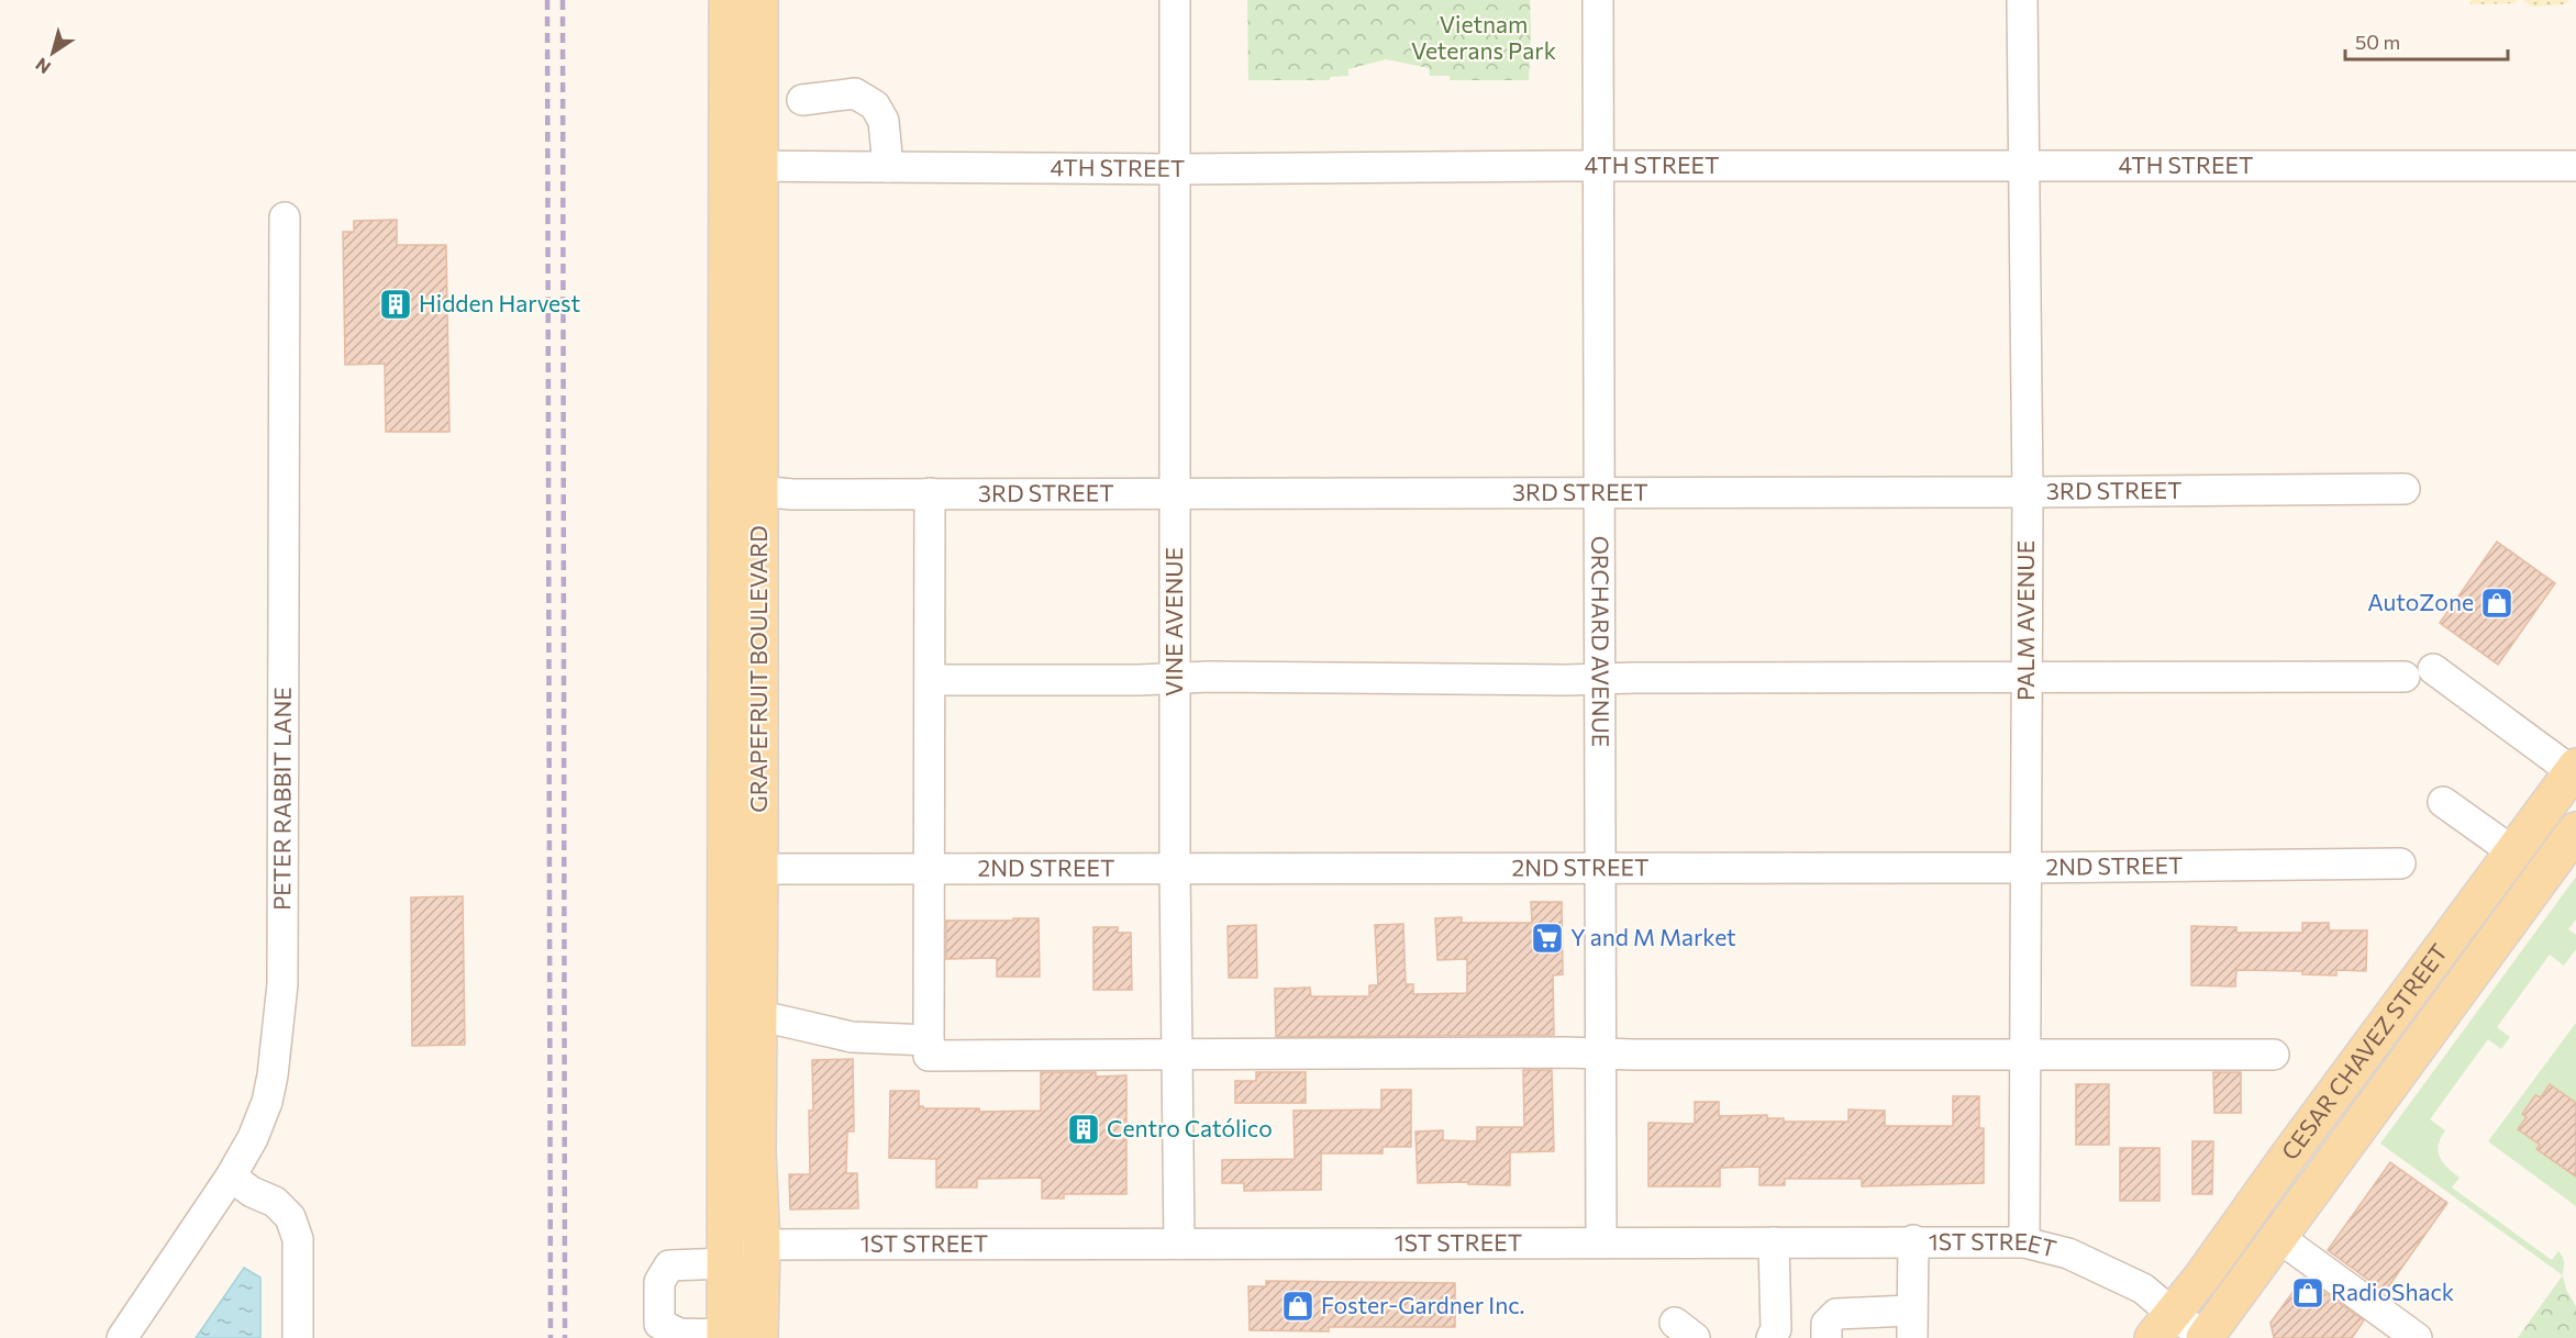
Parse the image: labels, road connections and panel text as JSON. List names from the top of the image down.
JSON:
{
  "streets": {
    "main road": ["GRAPEFRUIT BOULEVARD", "CESAR CHAVEZ STREET"],
    "street": [
      "4TH STREET",
      "3RD STREET",
      "PALM AVENUE",
      "VINE AVENUE",
      "ORCHARD AVENUE",
      "PETER RABBIT LANE",
      "2ND STREET",
      "1ST STREET"
    ]
  },
  "crossings": [
    ["4TH STREET", "PALM AVENUE"],
    ["4TH STREET", "VINE AVENUE"],
    ["4TH STREET", "ORCHARD AVENUE"],
    ["4TH STREET", "GRAPEFRUIT BOULEVARD"],
    ["3RD STREET", "PALM AVENUE"],
    ["3RD STREET", "VINE AVENUE"],
    ["3RD STREET", "ORCHARD AVENUE"],
    ["3RD STREET", "GRAPEFRUIT BOULEVARD"],
    ["PALM AVENUE", "2ND STREET"],
    ["PALM AVENUE", "1ST STREET"],
    ["VINE AVENUE", "2ND STREET"],
    ["VINE AVENUE", "1ST STREET"],
    ["ORCHARD AVENUE", "2ND STREET"],
    ["ORCHARD AVENUE", "1ST STREET"],
    ["GRAPEFRUIT BOULEVARD", "2ND STREET"],
    ["GRAPEFRUIT BOULEVARD", "1ST STREET"],
    ["CESAR CHAVEZ STREET", "1ST STREET"]
  ],
  "parks": ["Vietnam Veterans Park"],
  "places": {
    "building": ["Hidden Harvest", "Centro Católico"],
    "shop": ["AutoZone", "RadioShack", "Foster-Gardner Inc."],
    "supermarket": ["Y and M Market"]
  },
  "scale_bar": "50 m",
  "north": "bottom left"
}
